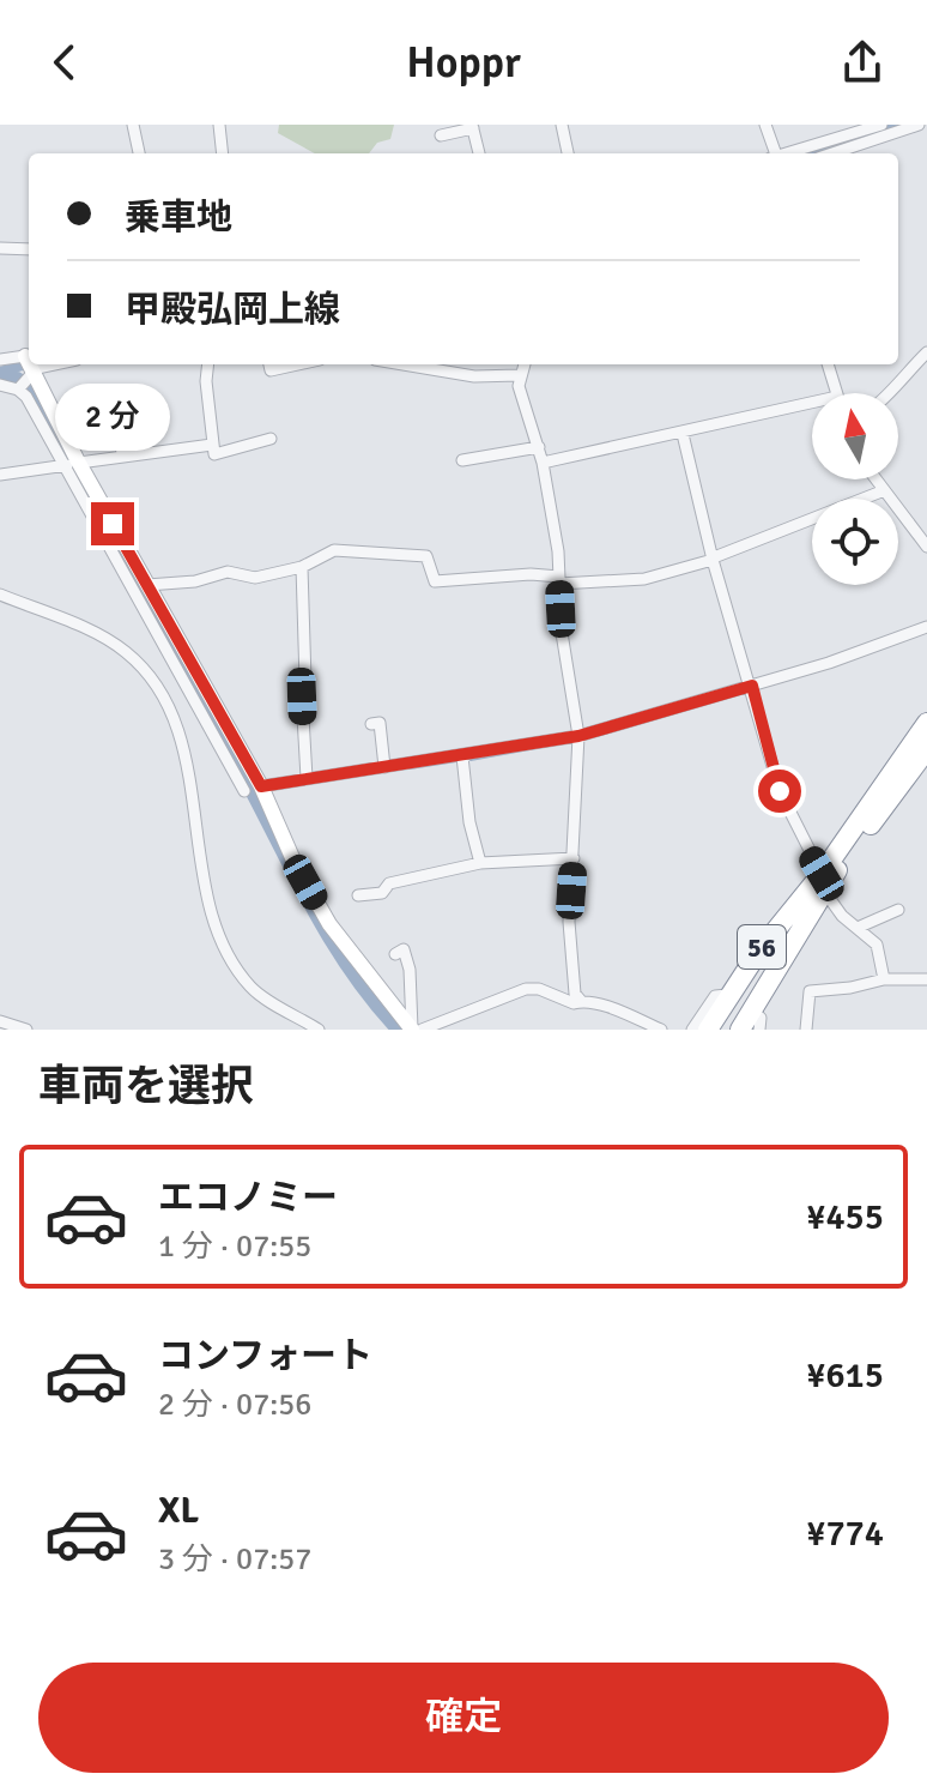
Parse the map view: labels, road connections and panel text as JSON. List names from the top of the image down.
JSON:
{
  "streets": {
    "highway": ["56"]
  },
  "north": "top",
  "page": {
    "header": "Hoppr",
    "banner": ["乗車地", "甲殿弘岡上線"],
    "bubble": "2 分",
    "heading": "車両を選択",
    "list": [
      {
        "name": "エコノミー",
        "note": "1 分 · 07:55",
        "value": "¥455"
      },
      {
        "name": "コンフォート",
        "note": "2 分 · 07:56",
        "value": "¥615"
      },
      {
        "name": "XL",
        "note": "3 分 · 07:57",
        "value": "¥774"
      }
    ],
    "buttons": "確定"
  }
}
